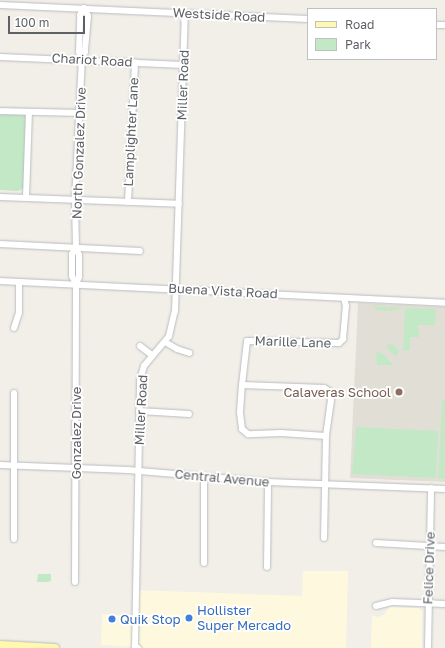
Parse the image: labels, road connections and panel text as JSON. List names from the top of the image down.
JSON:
{
  "streets": {
    "street": [
      "Westside Road",
      "Chariot Road",
      "Miller Road",
      "Lamplighter Lane",
      "North Gonzalez Drive",
      "Buena Vista Road",
      "Marille Lane",
      "Gonzalez Drive",
      "Central Avenue",
      "Felice Drive"
    ]
  },
  "crossings": [
    ["Westside Road", "Miller Road"],
    ["Westside Road", "North Gonzalez Drive"],
    ["Chariot Road", "Miller Road"],
    ["Chariot Road", "Lamplighter Lane"],
    ["Chariot Road", "North Gonzalez Drive"],
    ["Miller Road", "Buena Vista Road"],
    ["Miller Road", "Central Avenue"],
    ["North Gonzalez Drive", "Buena Vista Road"],
    ["North Gonzalez Drive", "Gonzalez Drive"],
    ["Buena Vista Road", "Marille Lane"],
    ["Buena Vista Road", "Gonzalez Drive"],
    ["Gonzalez Drive", "Central Avenue"],
    ["Central Avenue", "Felice Drive"]
  ],
  "places": ["Calaveras School", "Hollister Super Mercado", "Quik Stop"],
  "legend": ["Road", "Park"],
  "scale_bar": "100 m"
}
